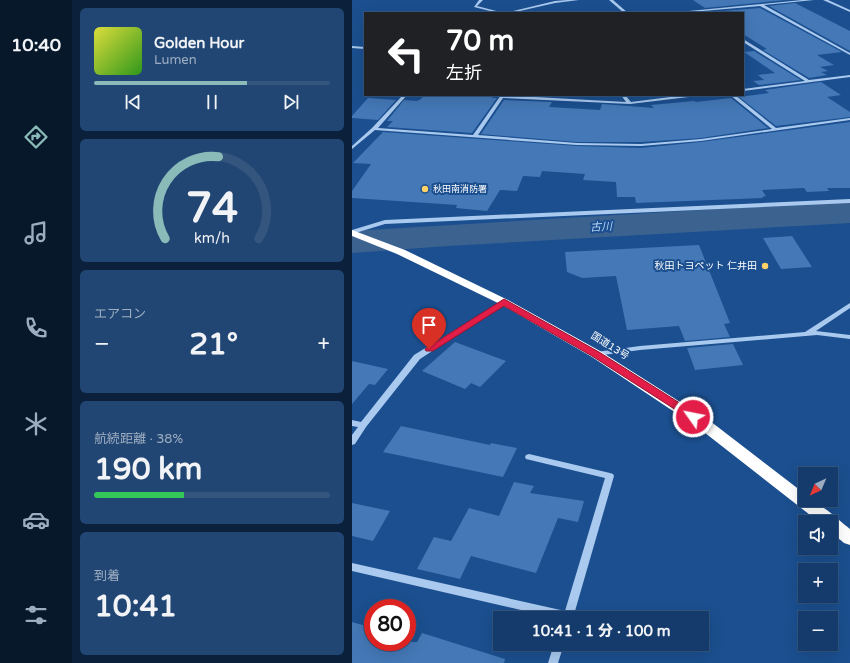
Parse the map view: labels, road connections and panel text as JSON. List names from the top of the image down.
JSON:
{
  "streets": {
    "highway": ["国道13号"]
  },
  "water": ["古川"],
  "places": ["秋田南消防署", "秋田トヨペット 仁井田"],
  "north": "bottom left",
  "page": {
    "tabs": "10:40",
    "turn": ["70 m", "左折"],
    "song": ["Golden Hour", "Lumen"],
    "tile": [
      "エアコン",
      ["航続距離 · 38%", "190 km"],
      ["到着", "10:41"]
    ],
    "heat": ["−", "21°", "+"],
    "map_buttons": ["+", "−"],
    "limit": "80",
    "trip": "10:41 · 1 分 · 100 m",
    "gauge": ["74", "km/h"]
  }
}
